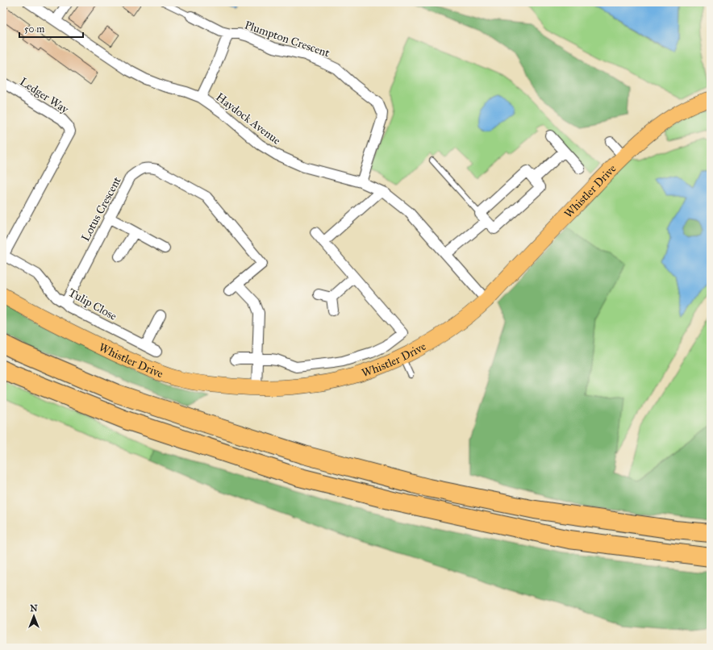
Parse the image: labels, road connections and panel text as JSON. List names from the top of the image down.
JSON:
{
  "streets": {
    "main road": ["Whistler Drive"],
    "street": [
      "Plumpton Crescent",
      "Ledger Way",
      "Haydock Avenue",
      "Lotus Crescent",
      "Tulip Close"
    ]
  },
  "crossings": [
    ["Plumpton Crescent", "Haydock Avenue"],
    ["Ledger Way", "Tulip Close"],
    ["Haydock Avenue", "Whistler Drive"],
    ["Lotus Crescent", "Tulip Close"]
  ],
  "scale_bar": "50 m",
  "north": "top"
}
